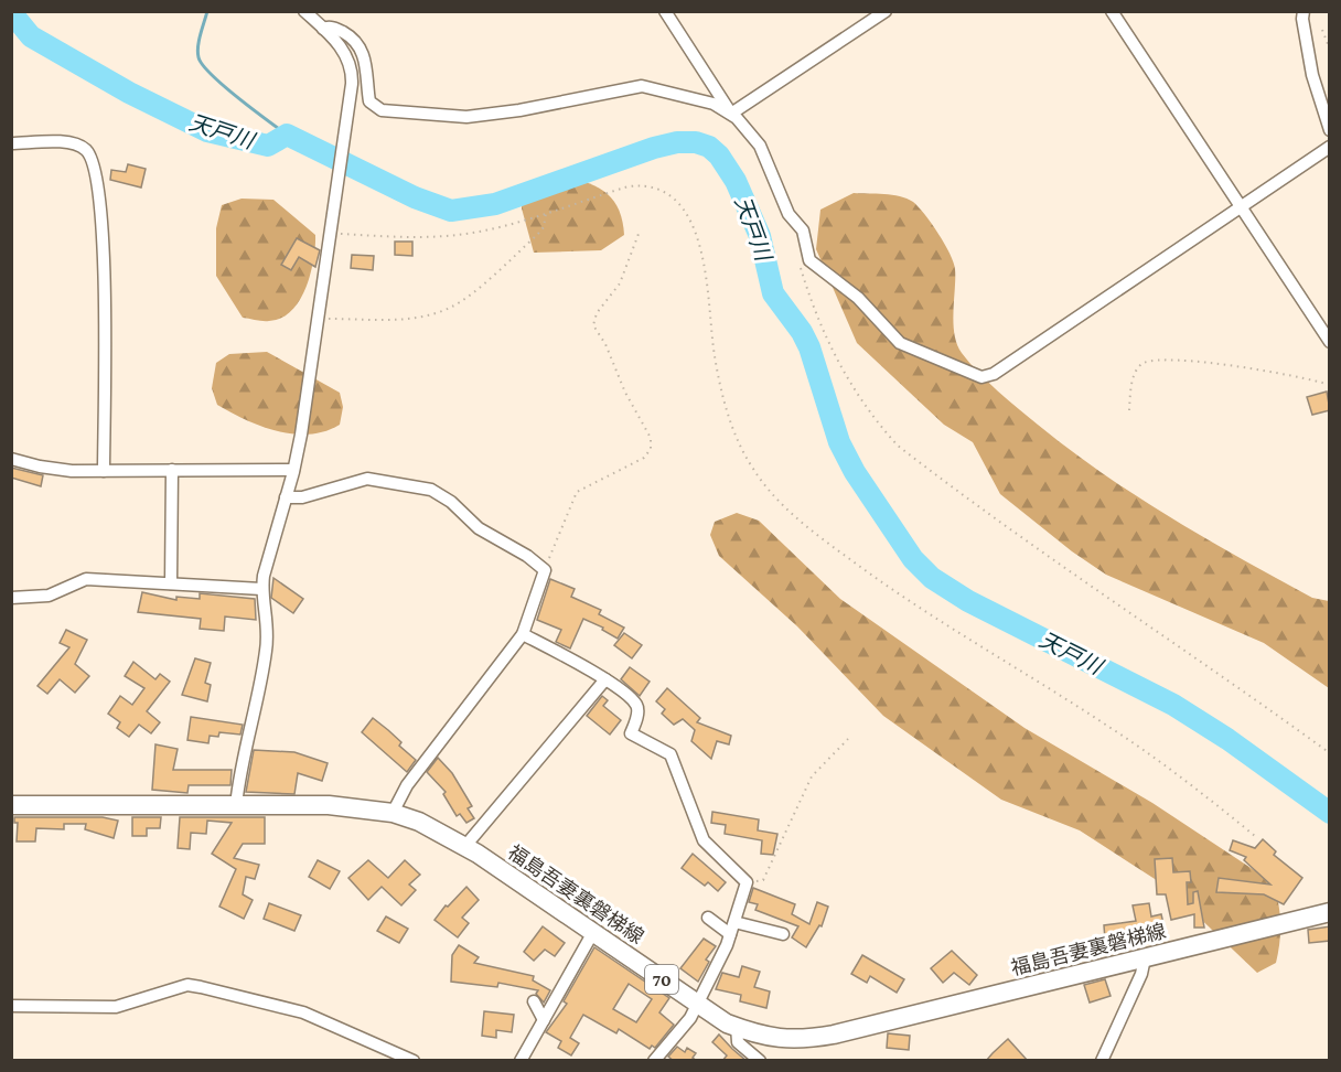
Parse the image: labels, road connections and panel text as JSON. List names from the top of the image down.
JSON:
{
  "streets": {
    "main road": ["福島吾妻裏磐梯線", "70"]
  },
  "water": ["天戸川"]
}
